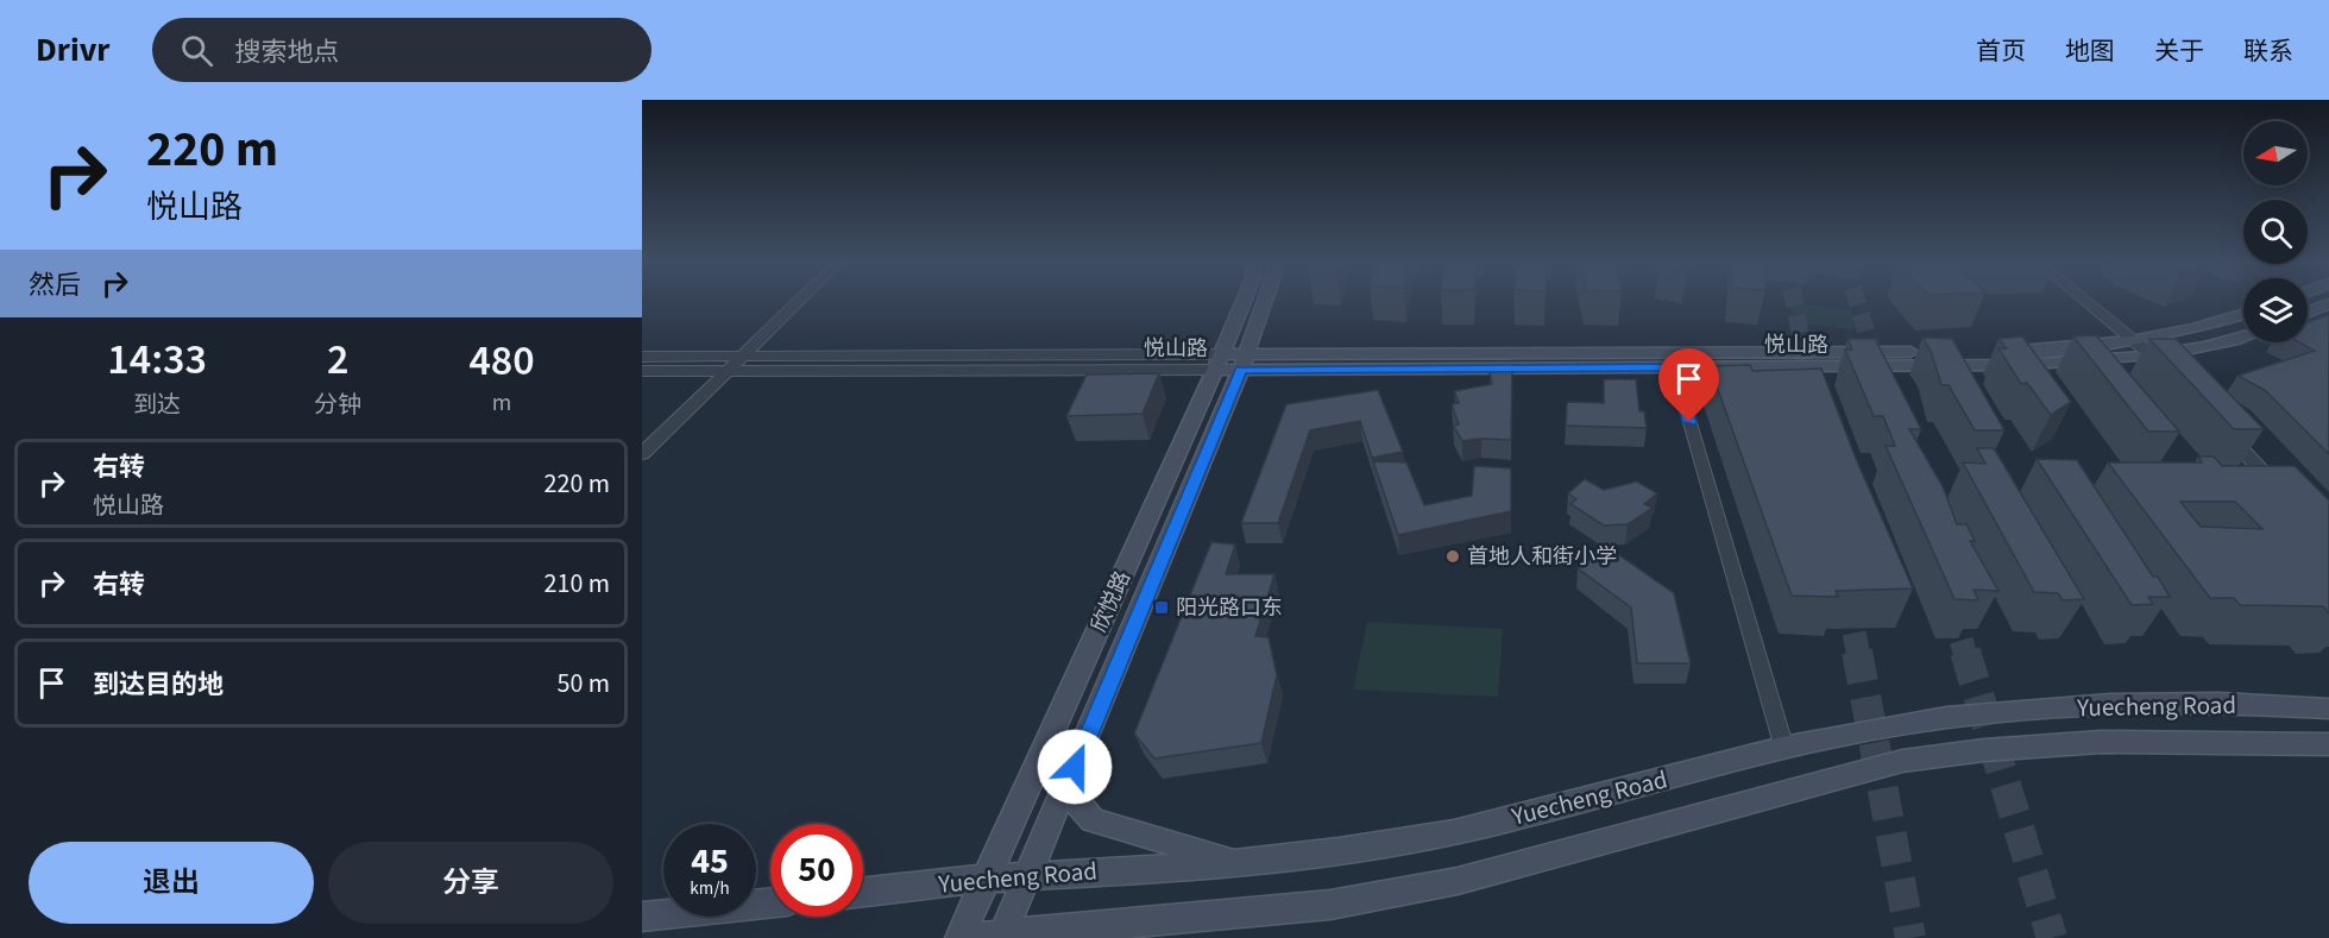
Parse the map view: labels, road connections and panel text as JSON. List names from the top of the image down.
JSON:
{
  "streets": {
    "main road": ["悦山路", "欣悦路", "Yuecheng Road"]
  },
  "crossings": [
    ["悦山路", "欣悦路"],
    ["欣悦路", "Yuecheng Road"]
  ],
  "places": {
    "other": ["首地人和街小学"],
    "transit": ["阳光路口东"]
  },
  "north": "left",
  "page": {
    "header": "Drivr",
    "search": "搜索地点",
    "nav": [
      "首页",
      "地图",
      "关于",
      "联系"
    ],
    "turn": ["220 m", "悦山路"],
    "then": "然后",
    "eta": [
      "14:33",
      "到达",
      "2",
      "分钟",
      "480",
      "m"
    ],
    "list": [
      {
        "name": "右转",
        "note": "悦山路",
        "value": "220 m"
      },
      {
        "name": "右转",
        "value": "210 m"
      },
      {
        "name": "到达目的地",
        "value": "50 m"
      }
    ],
    "speed": "45 km/h",
    "limit": "50",
    "buttons": ["退出", "分享"]
  }
}
